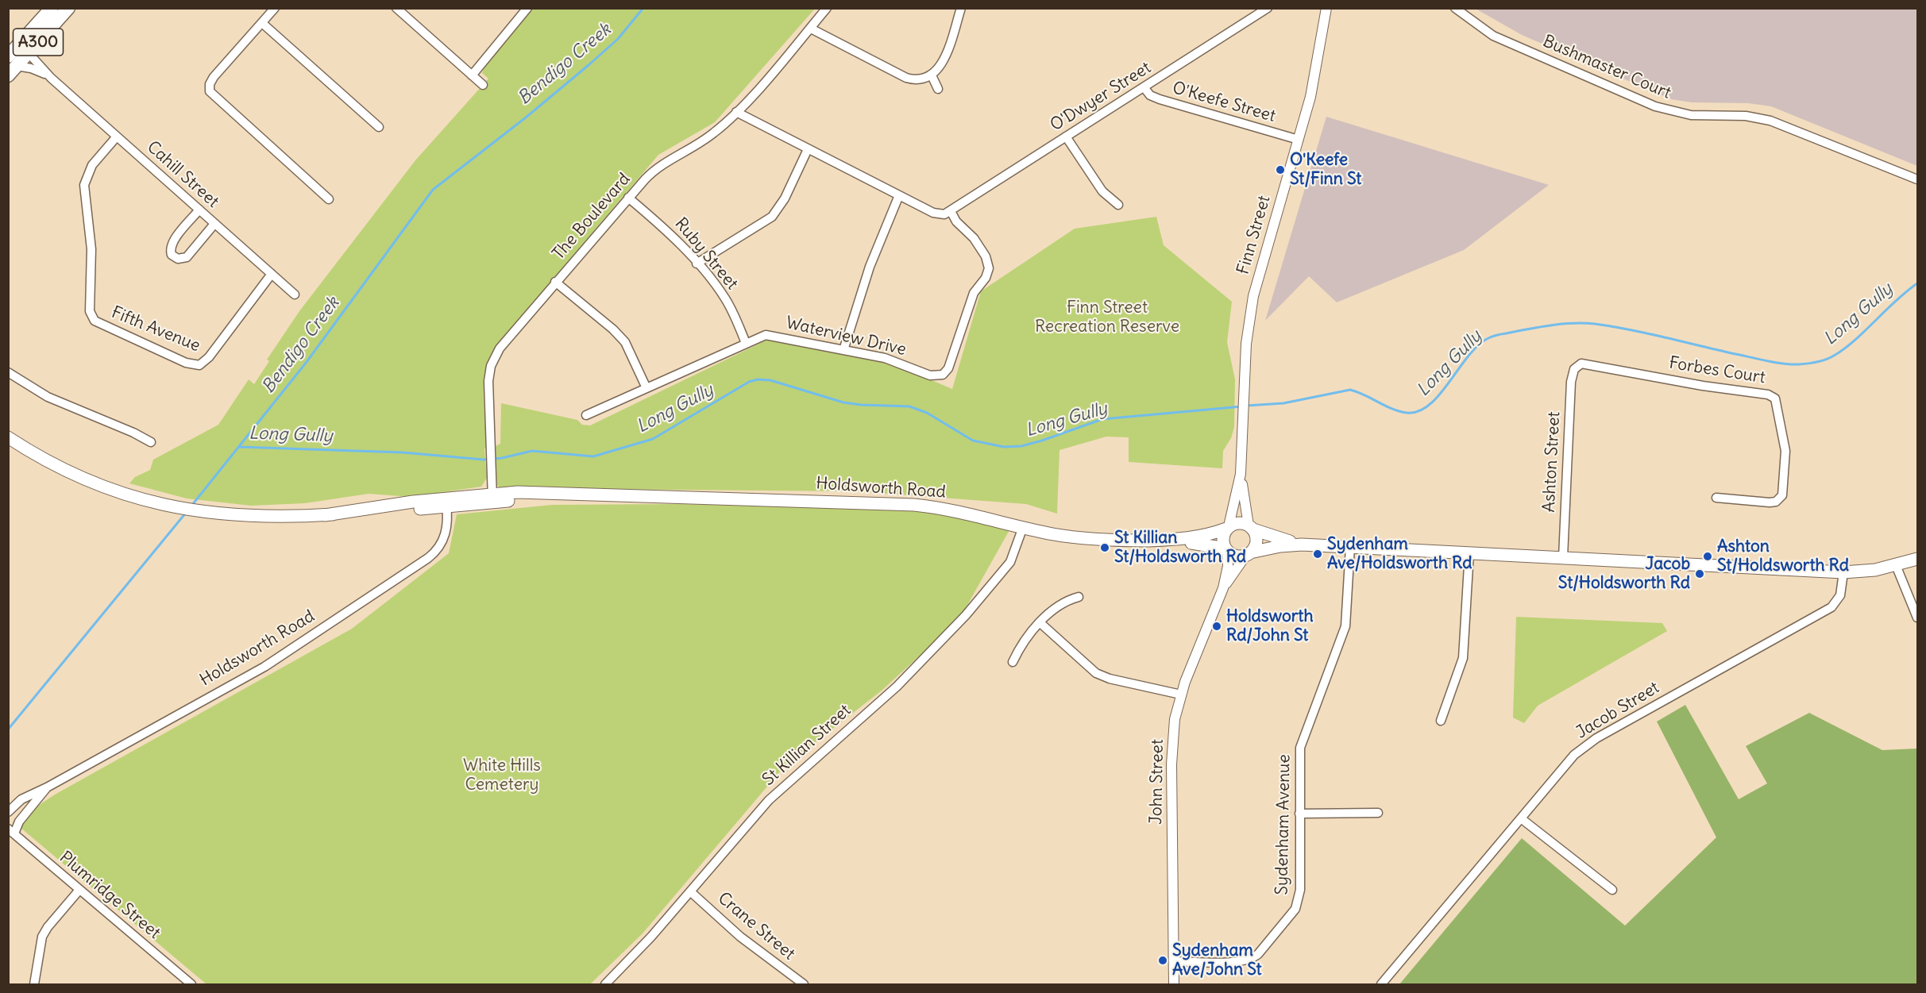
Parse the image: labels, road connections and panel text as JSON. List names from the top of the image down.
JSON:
{
  "streets": {
    "highway": ["A300"],
    "main road": ["Holdsworth Road"],
    "street": [
      "Bushmaster Court",
      "O'Dwyer Street",
      "O'Keefe Street",
      "Cahill Street",
      "The Boulevard",
      "Finn Street",
      "Ruby Street",
      "Fifth Avenue",
      "Waterview Drive",
      "Forbes Court",
      "Ashton Street",
      "Jacob Street",
      "St Killian Street",
      "John Street",
      "Sydenham Avenue",
      "Plumridge Street",
      "Crane Street"
    ]
  },
  "crossings": [
    ["A300", "Cahill Street"],
    ["O'Dwyer Street", "O'Keefe Street"],
    ["O'Dwyer Street", "Waterview Drive"],
    ["O'Keefe Street", "Finn Street"],
    ["Cahill Street", "Fifth Avenue"],
    ["The Boulevard", "Ruby Street"],
    ["The Boulevard", "Holdsworth Road"],
    ["Finn Street", "Holdsworth Road"],
    ["Finn Street", "John Street"],
    ["Ruby Street", "Waterview Drive"],
    ["Forbes Court", "Ashton Street"],
    ["Holdsworth Road", "St Killian Street"],
    ["Holdsworth Road", "John Street"],
    ["Holdsworth Road", "Plumridge Street"],
    ["St Killian Street", "Crane Street"],
    ["John Street", "Sydenham Avenue"]
  ],
  "water": ["Bendigo Creek", "Long Gully"],
  "parks": ["Finn Street Recreation Reserve", "White Hills Cemetery"],
  "places": [
    "O'Keefe St/Finn St",
    "St Killian St/Holdsworth Rd",
    "Sydenham Ave/Holdsworth Rd",
    "Ashton St/Holdsworth Rd",
    "Jacob St/Holdsworth Rd",
    "Holdsworth Rd/John St",
    "Sydenham Ave/John St"
  ]
}
